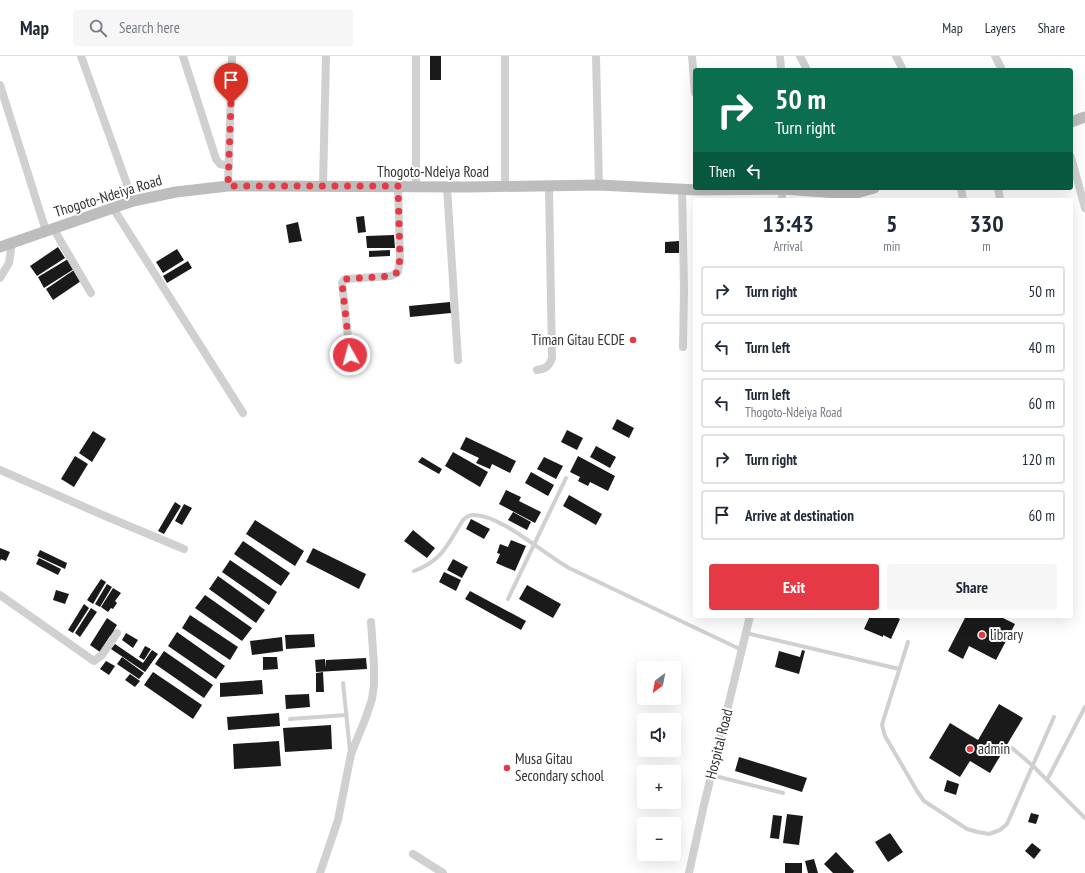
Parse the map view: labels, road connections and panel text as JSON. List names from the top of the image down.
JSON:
{
  "streets": {
    "main road": ["Thogoto-Ndeiya Road"],
    "street": ["Hospital Road"]
  },
  "places": [
    "Timan Gitau ECDE",
    "library",
    "admin",
    "Musa Gitau Secondary school"
  ],
  "north": "bottom left",
  "page": {
    "header": "Map",
    "search": "Search here",
    "nav": ["Map", "Layers", "Share"],
    "turn": ["50 m", "Turn right"],
    "then": "Then",
    "eta": [
      "13:43",
      "Arrival",
      "5",
      "min",
      "330",
      "m"
    ],
    "list": [
      {
        "name": "Turn right",
        "value": "50 m"
      },
      {
        "name": "Turn left",
        "value": "40 m"
      },
      {
        "name": "Turn left",
        "note": "Thogoto-Ndeiya Road",
        "value": "60 m"
      },
      {
        "name": "Turn right",
        "value": "120 m"
      },
      {
        "name": "Arrive at destination",
        "value": "60 m"
      }
    ],
    "buttons": ["Exit", "Share"],
    "map_buttons": ["+", "−"]
  }
}
